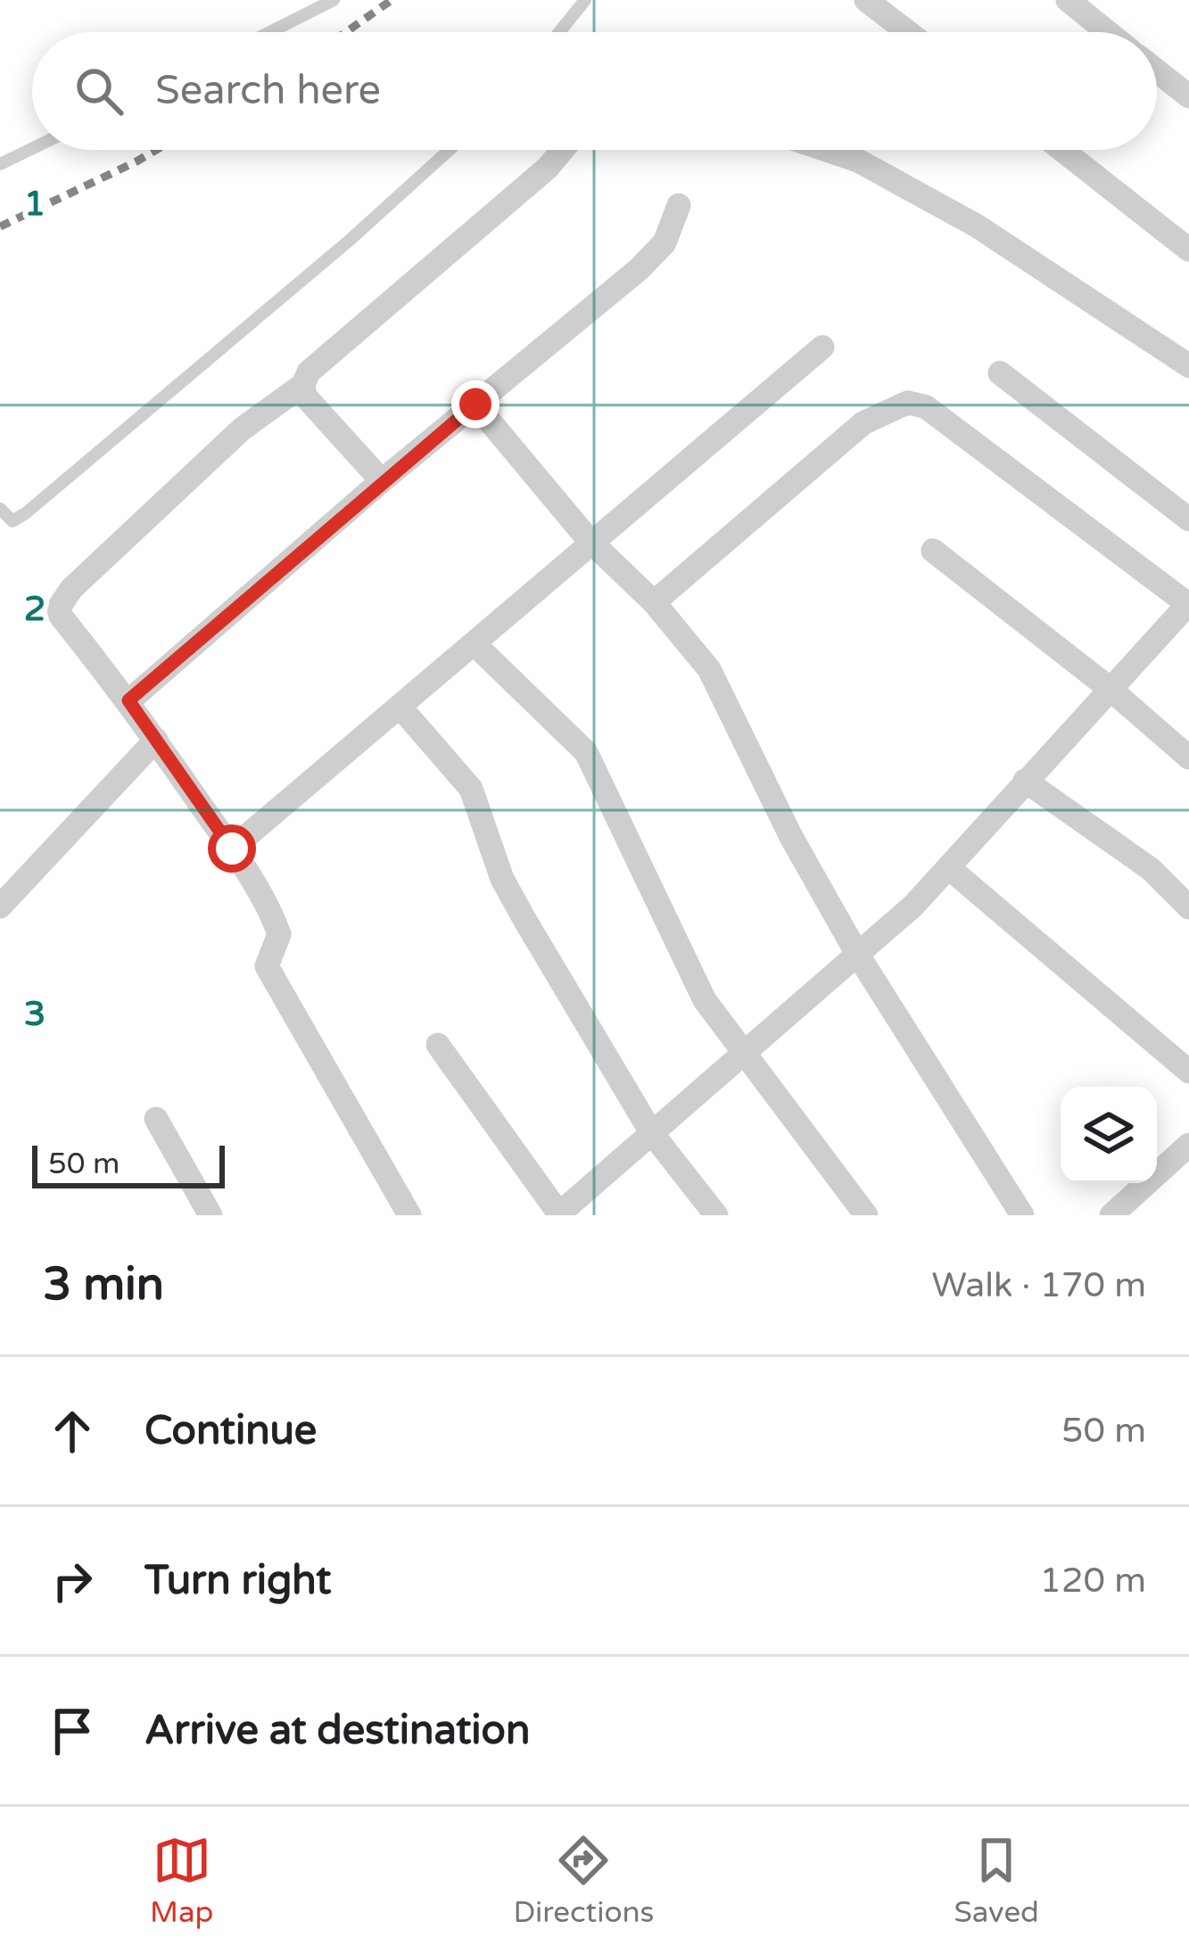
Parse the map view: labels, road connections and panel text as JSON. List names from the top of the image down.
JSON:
{
  "scale_bar": "50 m",
  "page": {
    "search": "Search here",
    "scale": "50 m",
    "heading": ["3 min", "Walk · 170 m"],
    "list": [
      ["Continue", "50 m"],
      ["Turn right", "120 m"],
      "Arrive at destination"
    ],
    "nav": ["Map", "Directions", "Saved"]
  },
  "grid": {
    "rows": ["1", "2", "3"]
  }
}
